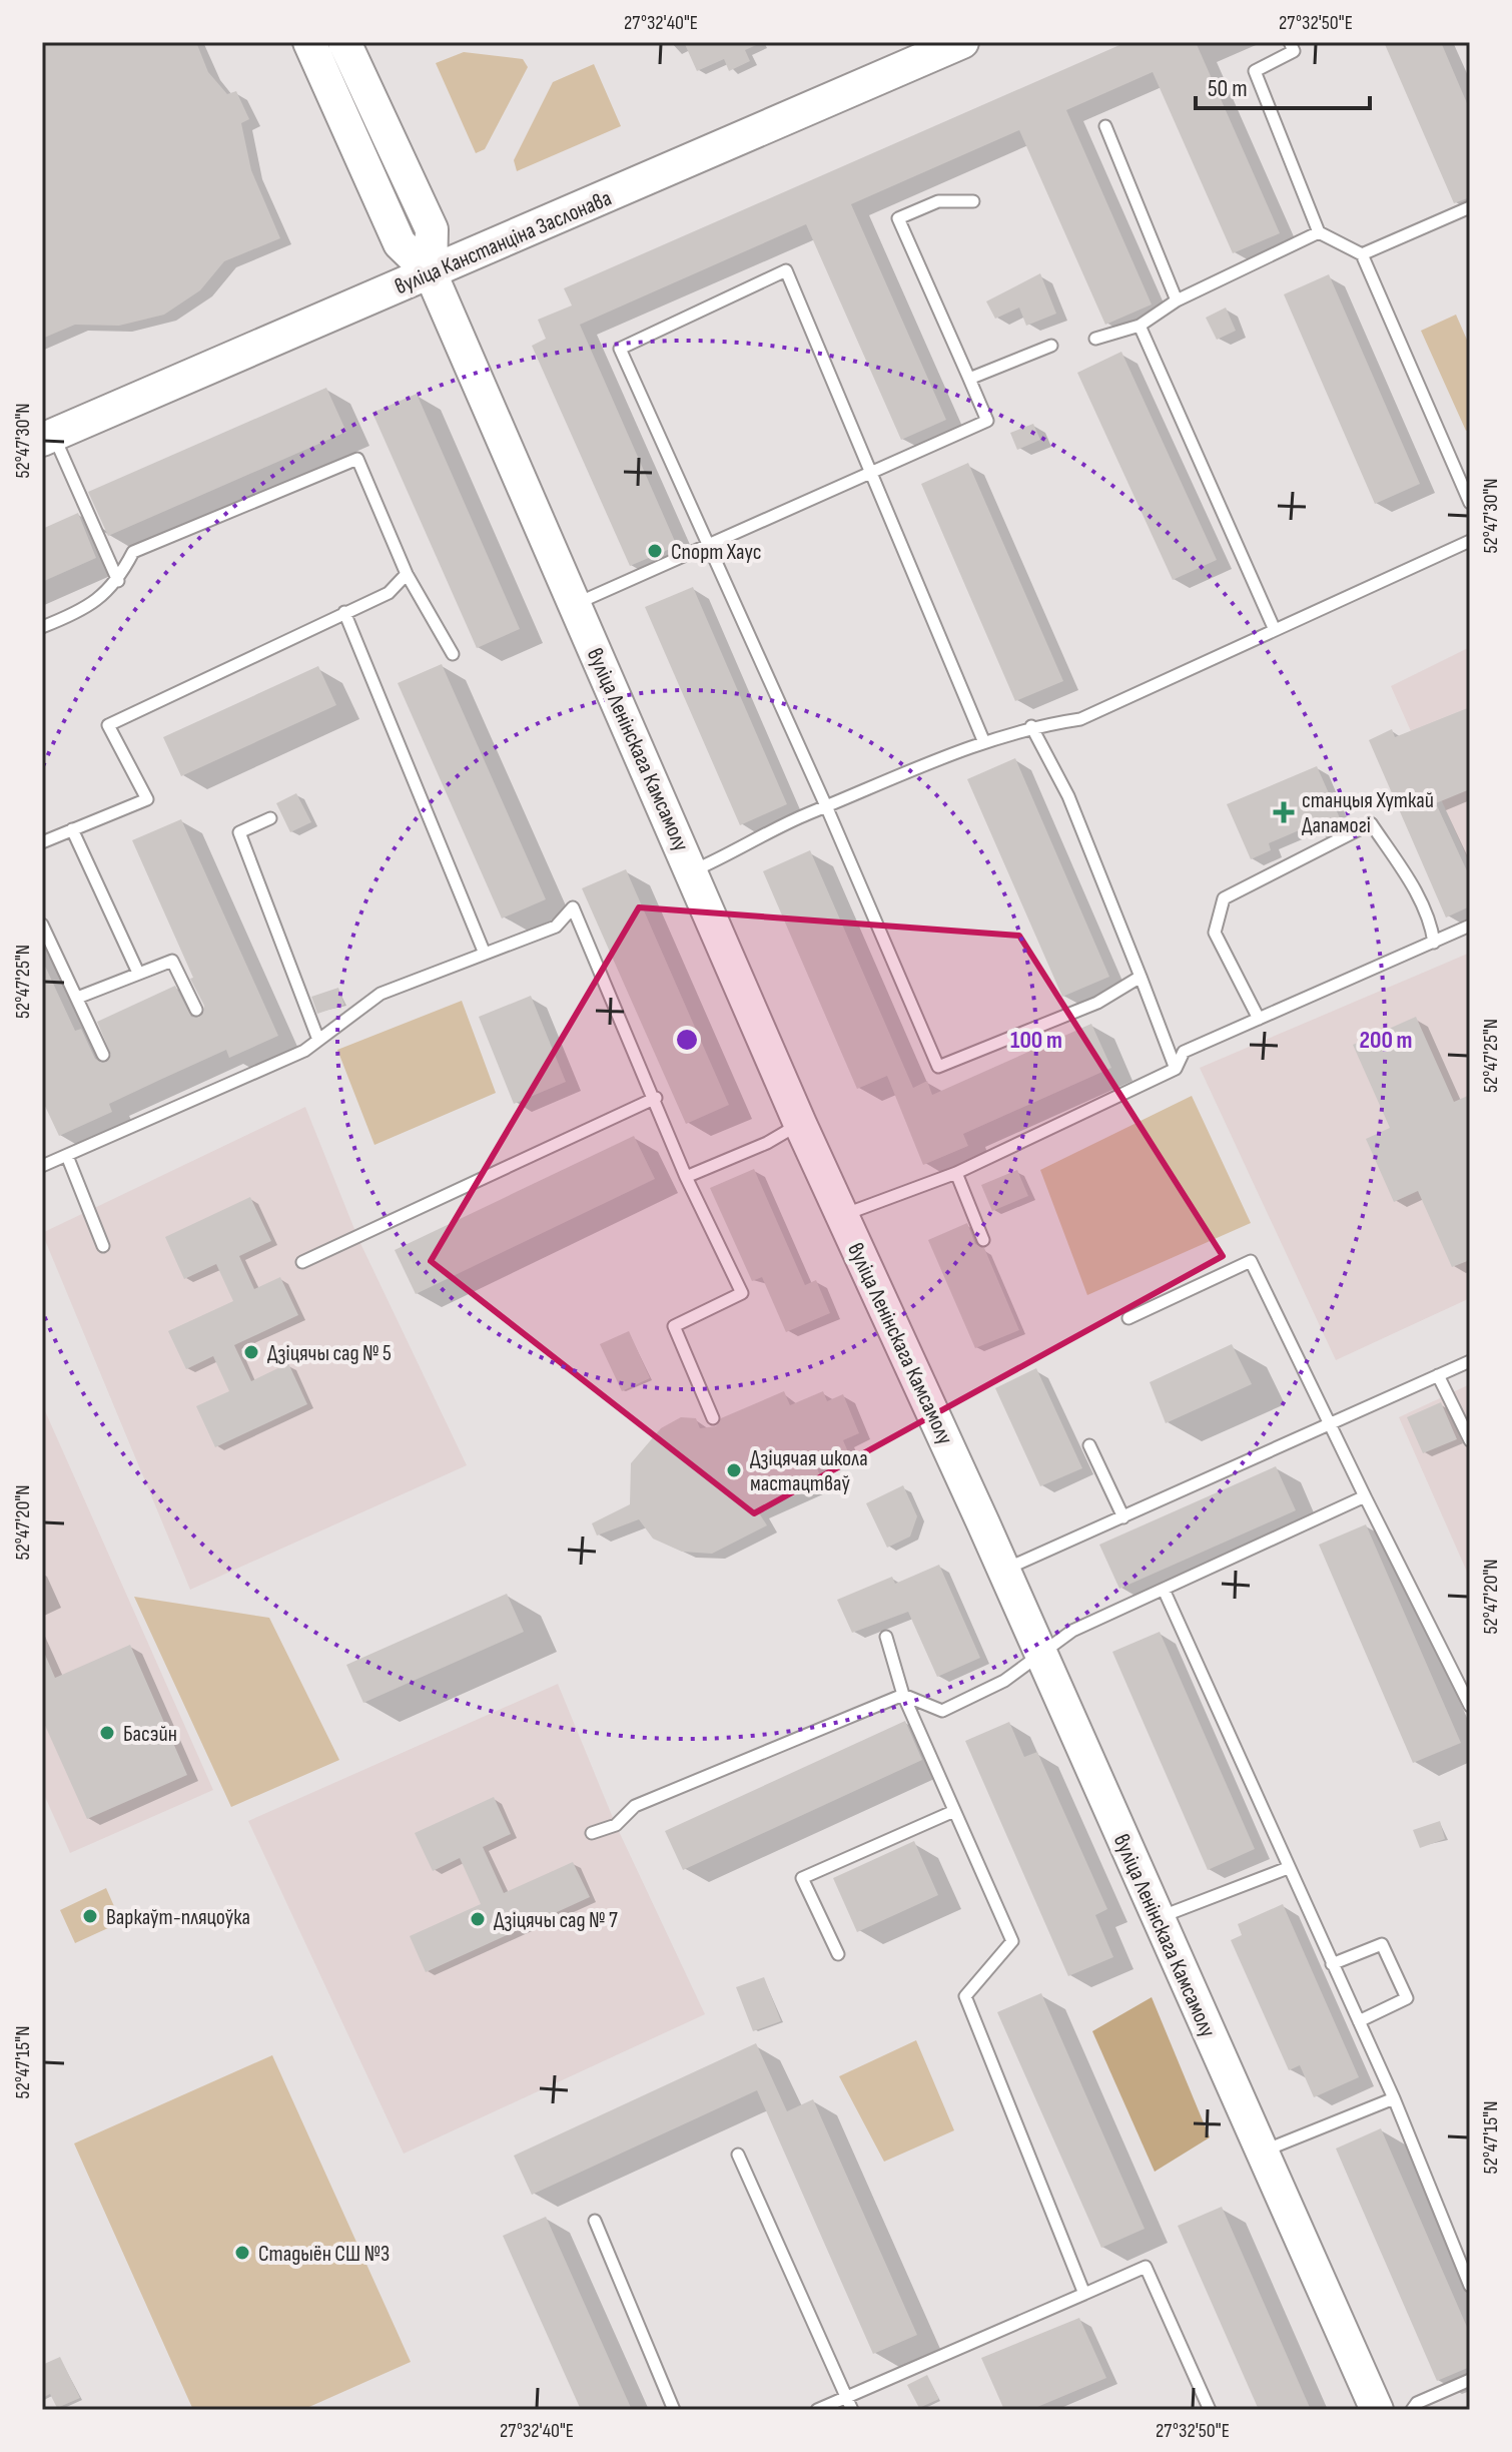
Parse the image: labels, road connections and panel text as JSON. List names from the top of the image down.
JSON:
{
  "streets": {
    "main road": ["вуліца Канстанціна Заслонава", "вуліца Ленінскага Камсамолу"]
  },
  "crossings": [
    ["вуліца Канстанціна Заслонава", "вуліца Ленінскага Камсамолу"]
  ],
  "places": {
    "other": [
      "Спорт Хаус",
      "Дзіцячы сад № 5",
      "Дзіцячая школа мастацтваў",
      "Басэйн",
      "Варкаўт-пляцоўка",
      "Дзіцячы сад № 7",
      "Стадыён СШ №3"
    ],
    "health": ["станцыя Хуткай Дапамогі"]
  },
  "scale_bar": "50 m",
  "coordinates": [
    "27°32'40\"E",
    "27°32'50\"E",
    "52°47'30\"N",
    "52°47'25\"N",
    "52°47'20\"N",
    "52°47'15\"N"
  ],
  "rings": ["100 m", "200 m"]
}
